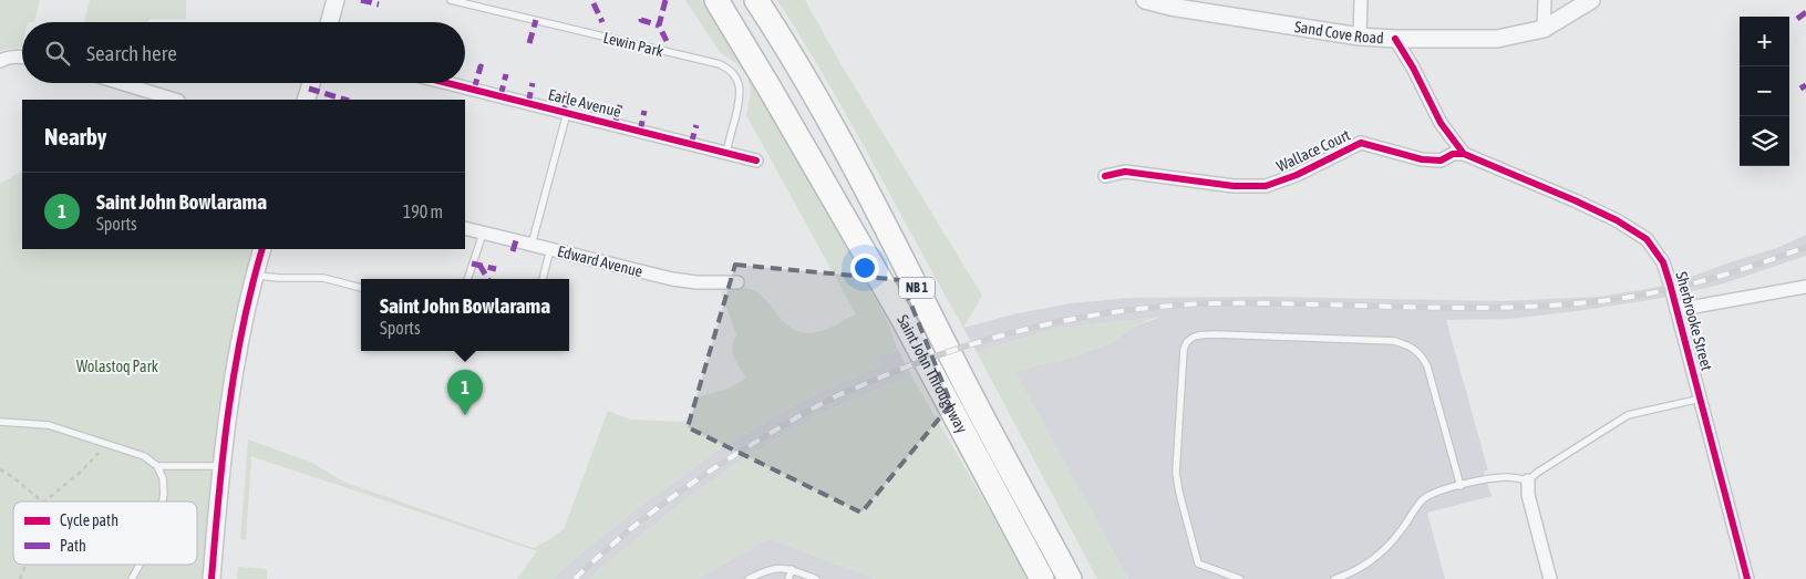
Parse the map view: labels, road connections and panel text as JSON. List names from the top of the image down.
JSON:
{
  "streets": {
    "highway": ["NB 1", "Saint John Throughway"],
    "street": [
      "Sand Cove Road",
      "Earle Avenue",
      "Wallace Court",
      "Edward Avenue",
      "Sherbrooke Street"
    ],
    "lane": ["Lewin Park"]
  },
  "crossings": [
    ["Sand Cove Road", "Sherbrooke Street"],
    ["Lewin Park", "Earle Avenue"],
    ["Wallace Court", "Sherbrooke Street"]
  ],
  "parks": ["Wolastoq Park"],
  "legend": ["Cycle path", "Path"],
  "page": {
    "map_buttons": ["+", "−"],
    "search": "Search here",
    "heading": "Nearby",
    "list": [
      {
        "mark": "1",
        "name": "Saint John Bowlarama",
        "note": "Sports",
        "value": "190 m"
      }
    ],
    "popup": ["Saint John Bowlarama", "Sports"],
    "pins": "1"
  }
}
